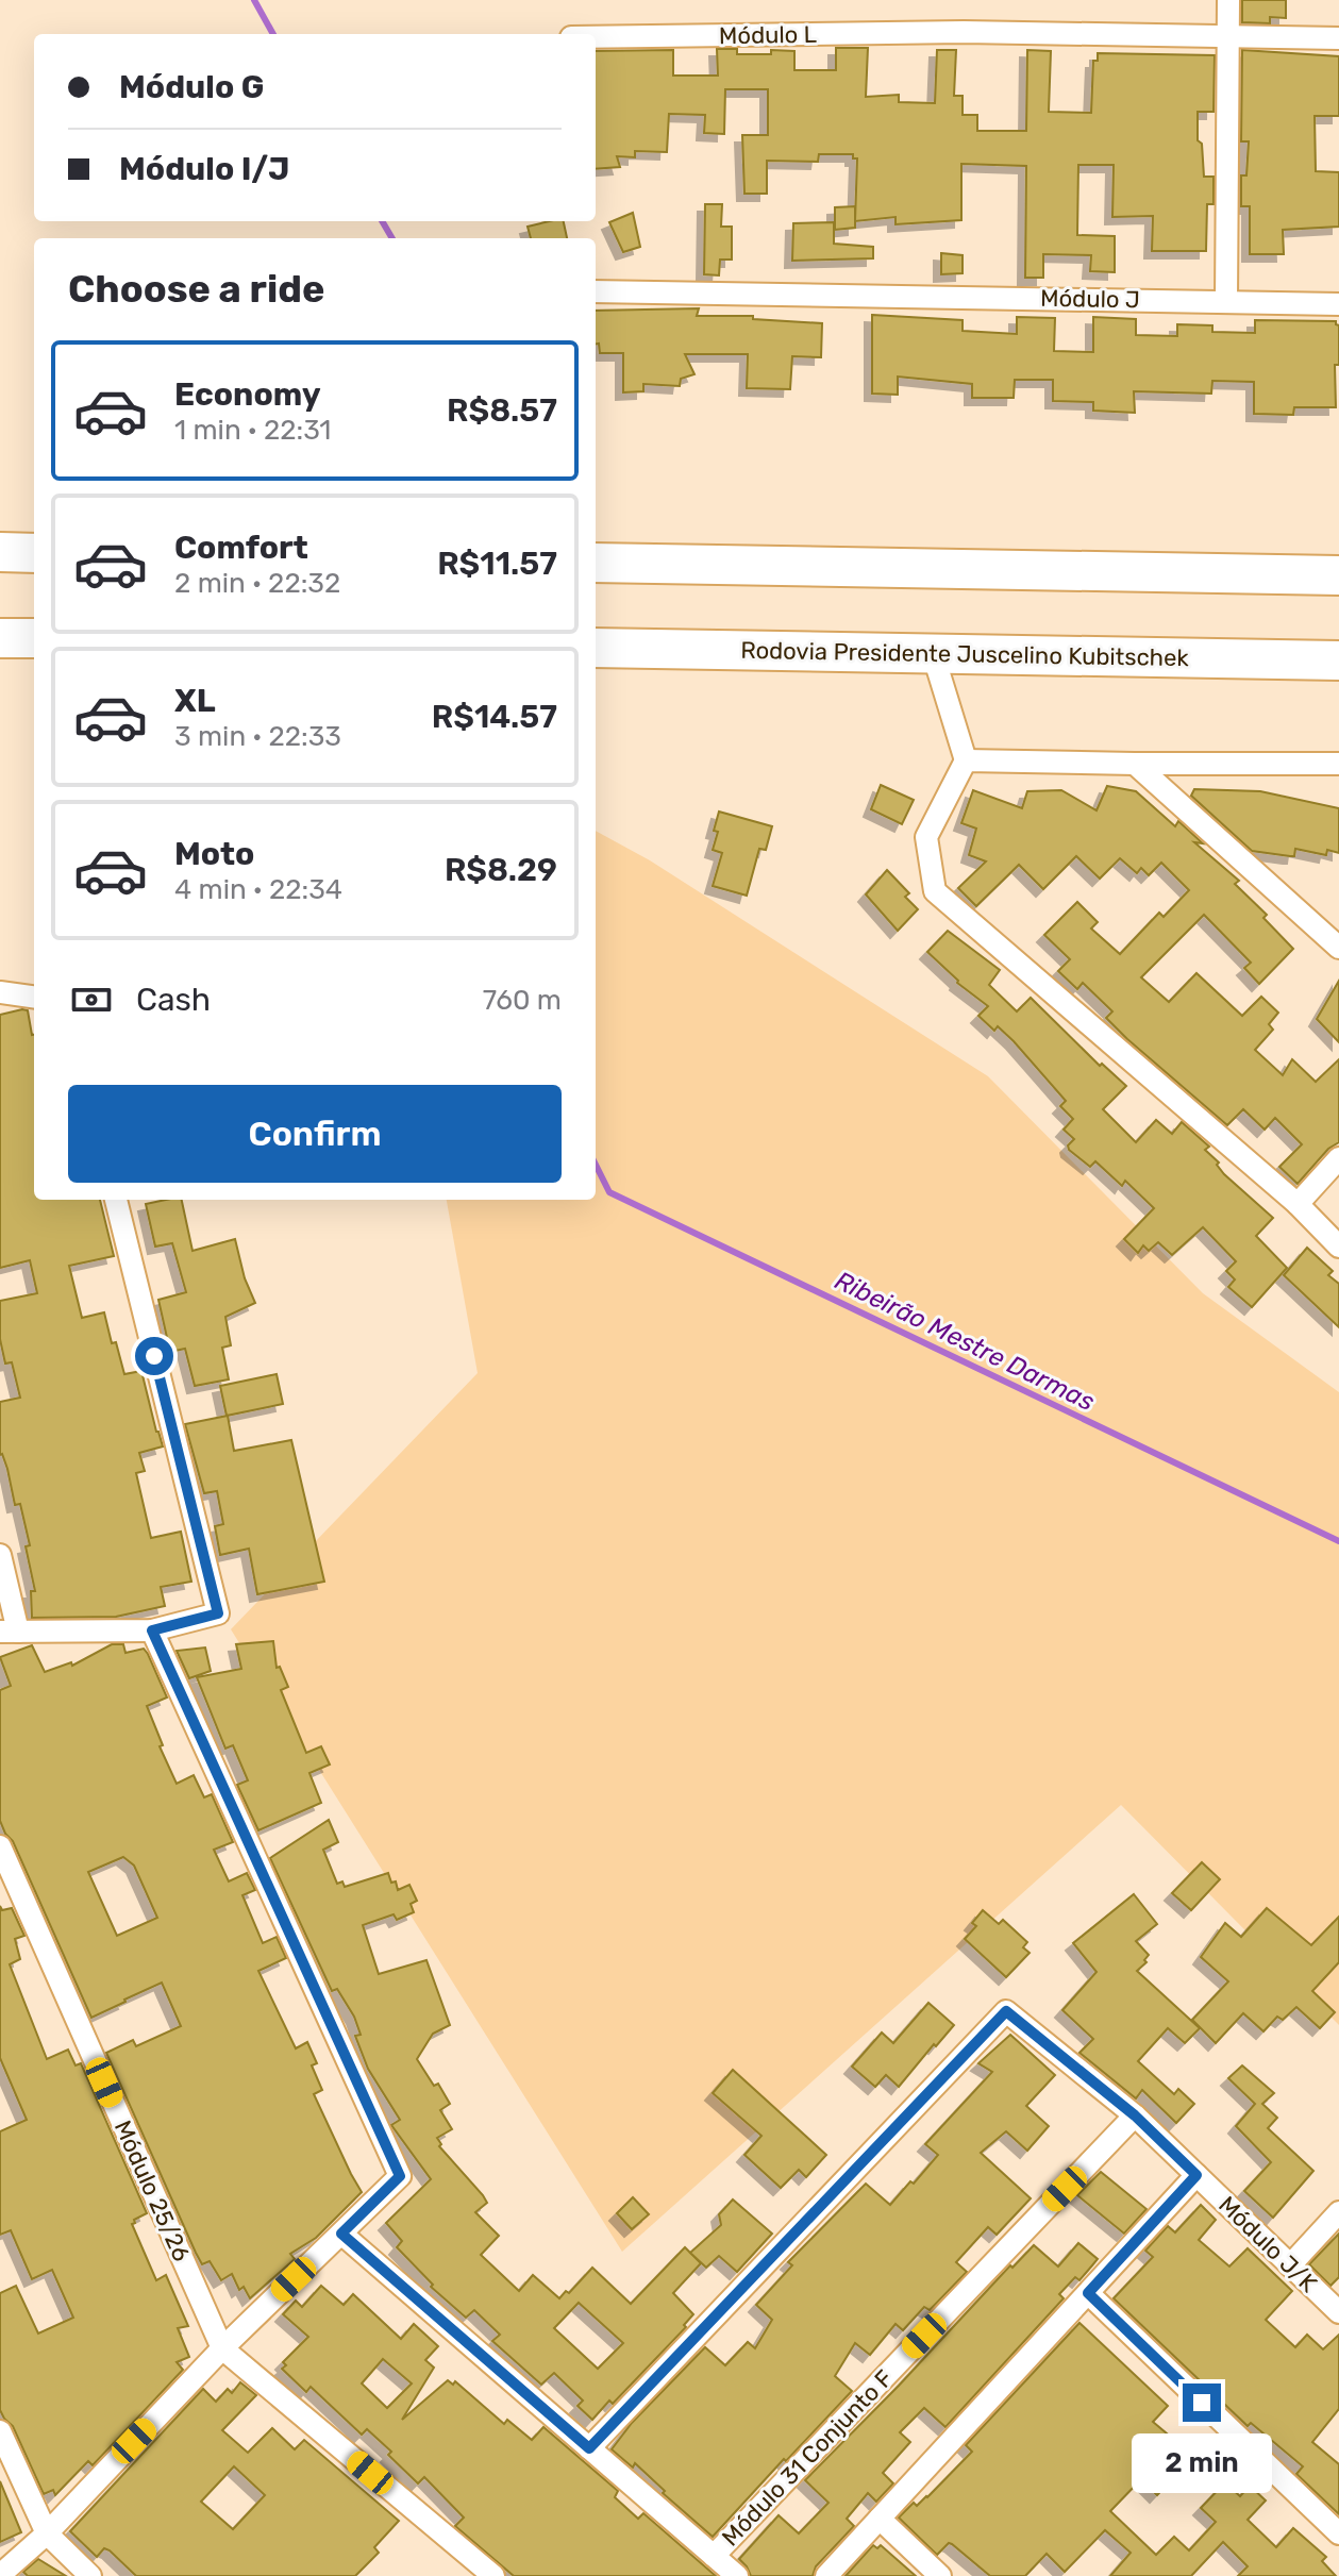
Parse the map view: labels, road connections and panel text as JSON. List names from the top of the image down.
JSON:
{
  "streets": {
    "highway": ["Rodovia Presidente Juscelino Kubitschek"],
    "street": [
      "Módulo L",
      "Módulo J",
      "Módulo 25/26",
      "Módulo J/K",
      "Módulo 31 Conjunto F"
    ]
  },
  "crossings": [
    ["Módulo J/K", "Módulo 31 Conjunto F"]
  ],
  "water": ["Ribeirão Mestre Darmas"],
  "page": {
    "banner": ["Módulo G", "Módulo I/J"],
    "heading": "Choose a ride",
    "list": [
      {
        "name": "Economy",
        "note": "1 min · 22:31",
        "value": "R$8.57"
      },
      {
        "name": "Comfort",
        "note": "2 min · 22:32",
        "value": "R$11.57"
      },
      {
        "name": "XL",
        "note": "3 min · 22:33",
        "value": "R$14.57"
      },
      {
        "name": "Moto",
        "note": "4 min · 22:34",
        "value": "R$8.29"
      }
    ],
    "pay": ["Cash", "760 m"],
    "buttons": "Confirm",
    "bubble": "2 min"
  }
}
